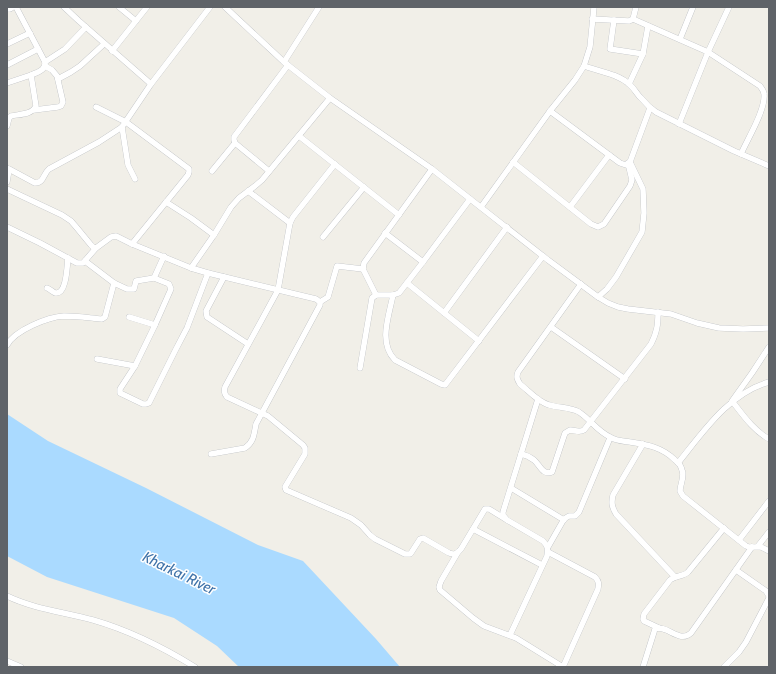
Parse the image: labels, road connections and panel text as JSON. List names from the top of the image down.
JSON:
{
  "water": ["Kharkai River"]
}
